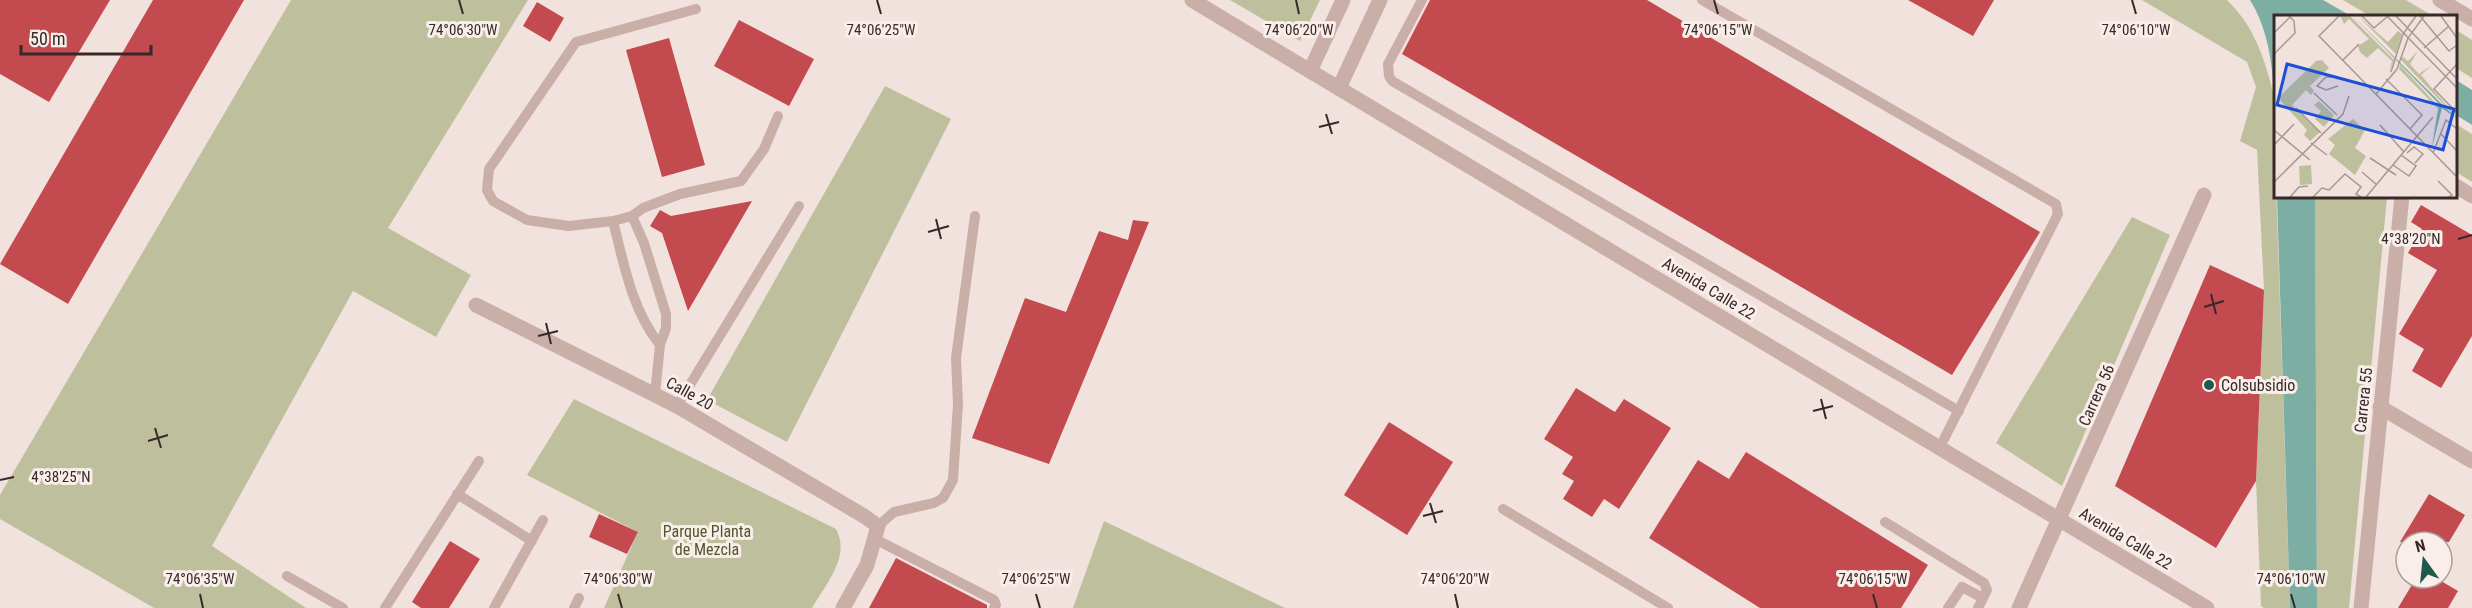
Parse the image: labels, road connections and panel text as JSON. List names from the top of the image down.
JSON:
{
  "streets": {
    "street": [
      "Avenida Calle 22",
      "Calle 20",
      "Carrera 56",
      "Carrera 55"
    ]
  },
  "crossings": [
    ["Avenida Calle 22", "Carrera 56"]
  ],
  "parks": ["Parque Planta de Mezcla"],
  "places": ["Colsubsidio"],
  "scale_bar": "50 m",
  "north": "top",
  "coordinates": [
    "74°06'30\"W",
    "74°06'20\"W",
    "74°06'15\"W",
    "74°06'10\"W",
    "74°06'25\"W",
    "4°38'20\"N",
    "4°38'25\"N",
    "74°06'35\"W"
  ]
}
